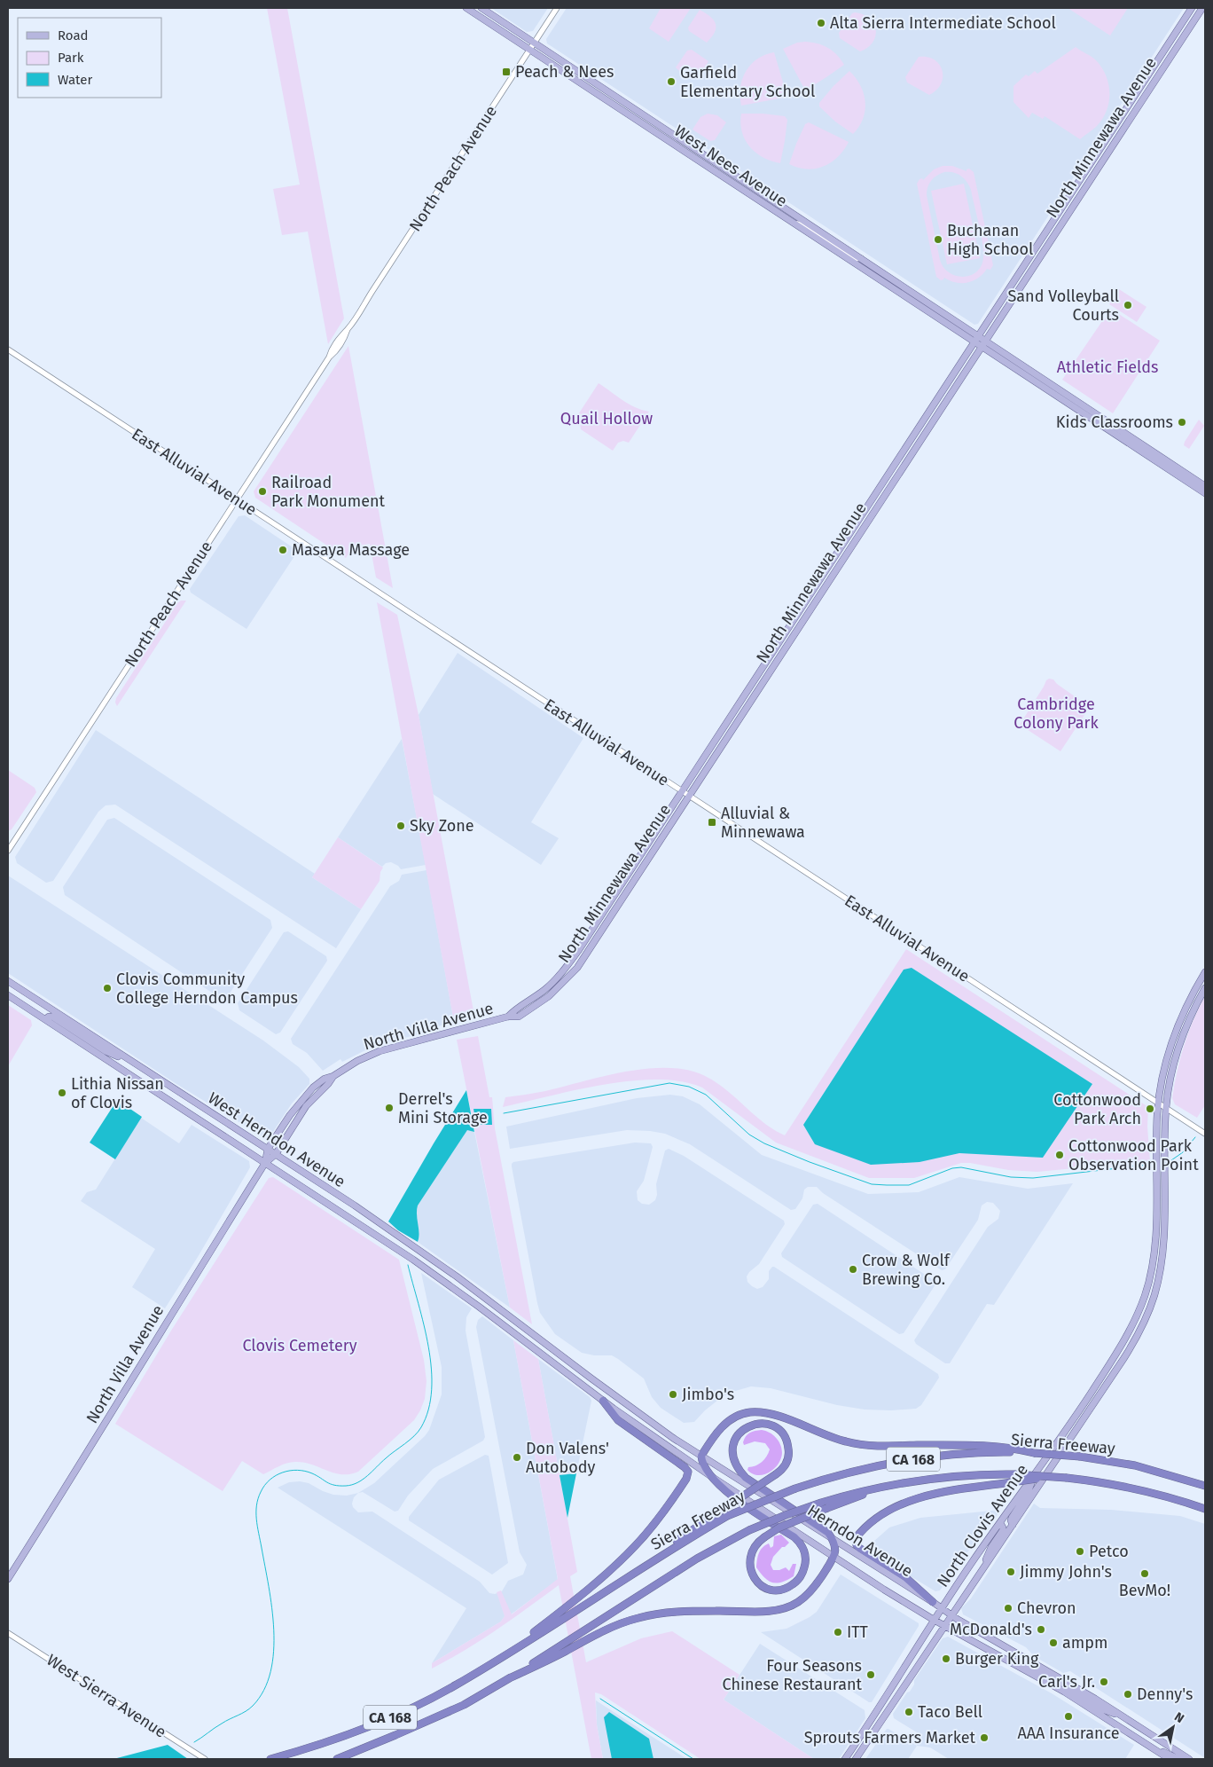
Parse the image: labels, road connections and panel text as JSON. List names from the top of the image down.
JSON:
{
  "streets": {
    "highway": ["Sierra Freeway", "CA 168"],
    "main road": [
      "North Minnewawa Avenue",
      "West Nees Avenue",
      "North Villa Avenue",
      "West Herndon Avenue",
      "North Clovis Avenue",
      "Herndon Avenue"
    ],
    "street": ["North Peach Avenue", "East Alluvial Avenue", "West Sierra Avenue"]
  },
  "crossings": [
    ["North Minnewawa Avenue", "West Nees Avenue"],
    ["North Minnewawa Avenue", "East Alluvial Avenue"],
    ["North Minnewawa Avenue", "North Villa Avenue"],
    ["West Nees Avenue", "North Peach Avenue"],
    ["North Peach Avenue", "East Alluvial Avenue"],
    ["East Alluvial Avenue", "North Clovis Avenue"],
    ["North Villa Avenue", "West Herndon Avenue"],
    ["West Herndon Avenue", "Herndon Avenue"],
    ["Sierra Freeway", "CA 168"],
    ["North Clovis Avenue", "Herndon Avenue"]
  ],
  "parks": [
    "Athletic Fields",
    "Quail Hollow",
    "Cambridge Colony Park",
    "Clovis Cemetery"
  ],
  "places": {
    "other": [
      "Alta Sierra Intermediate School",
      "Garfield Elementary School",
      "Buchanan High School",
      "Sand Volleyball Courts",
      "Kids Classrooms",
      "Railroad Park Monument",
      "Masaya Massage",
      "Sky Zone",
      "Clovis Community College Herndon Campus",
      "Lithia Nissan of Clovis",
      "Derrel's Mini Storage",
      "Cottonwood Park Arch",
      "Cottonwood Park Observation Point",
      "Crow & Wolf Brewing Co.",
      "Jimbo's",
      "Don Valens' Autobody",
      "Petco",
      "Jimmy John's",
      "BevMo!",
      "Chevron",
      "McDonald's",
      "ITT",
      "ampm",
      "Burger King",
      "Four Seasons Chinese Restaurant",
      "Carl's Jr.",
      "Denny's",
      "Taco Bell",
      "AAA Insurance",
      "Sprouts Farmers Market"
    ],
    "transit": ["Peach & Nees", "Alluvial & Minnewawa"]
  },
  "legend": ["Road", "Park", "Water"],
  "north": "top right"
}
